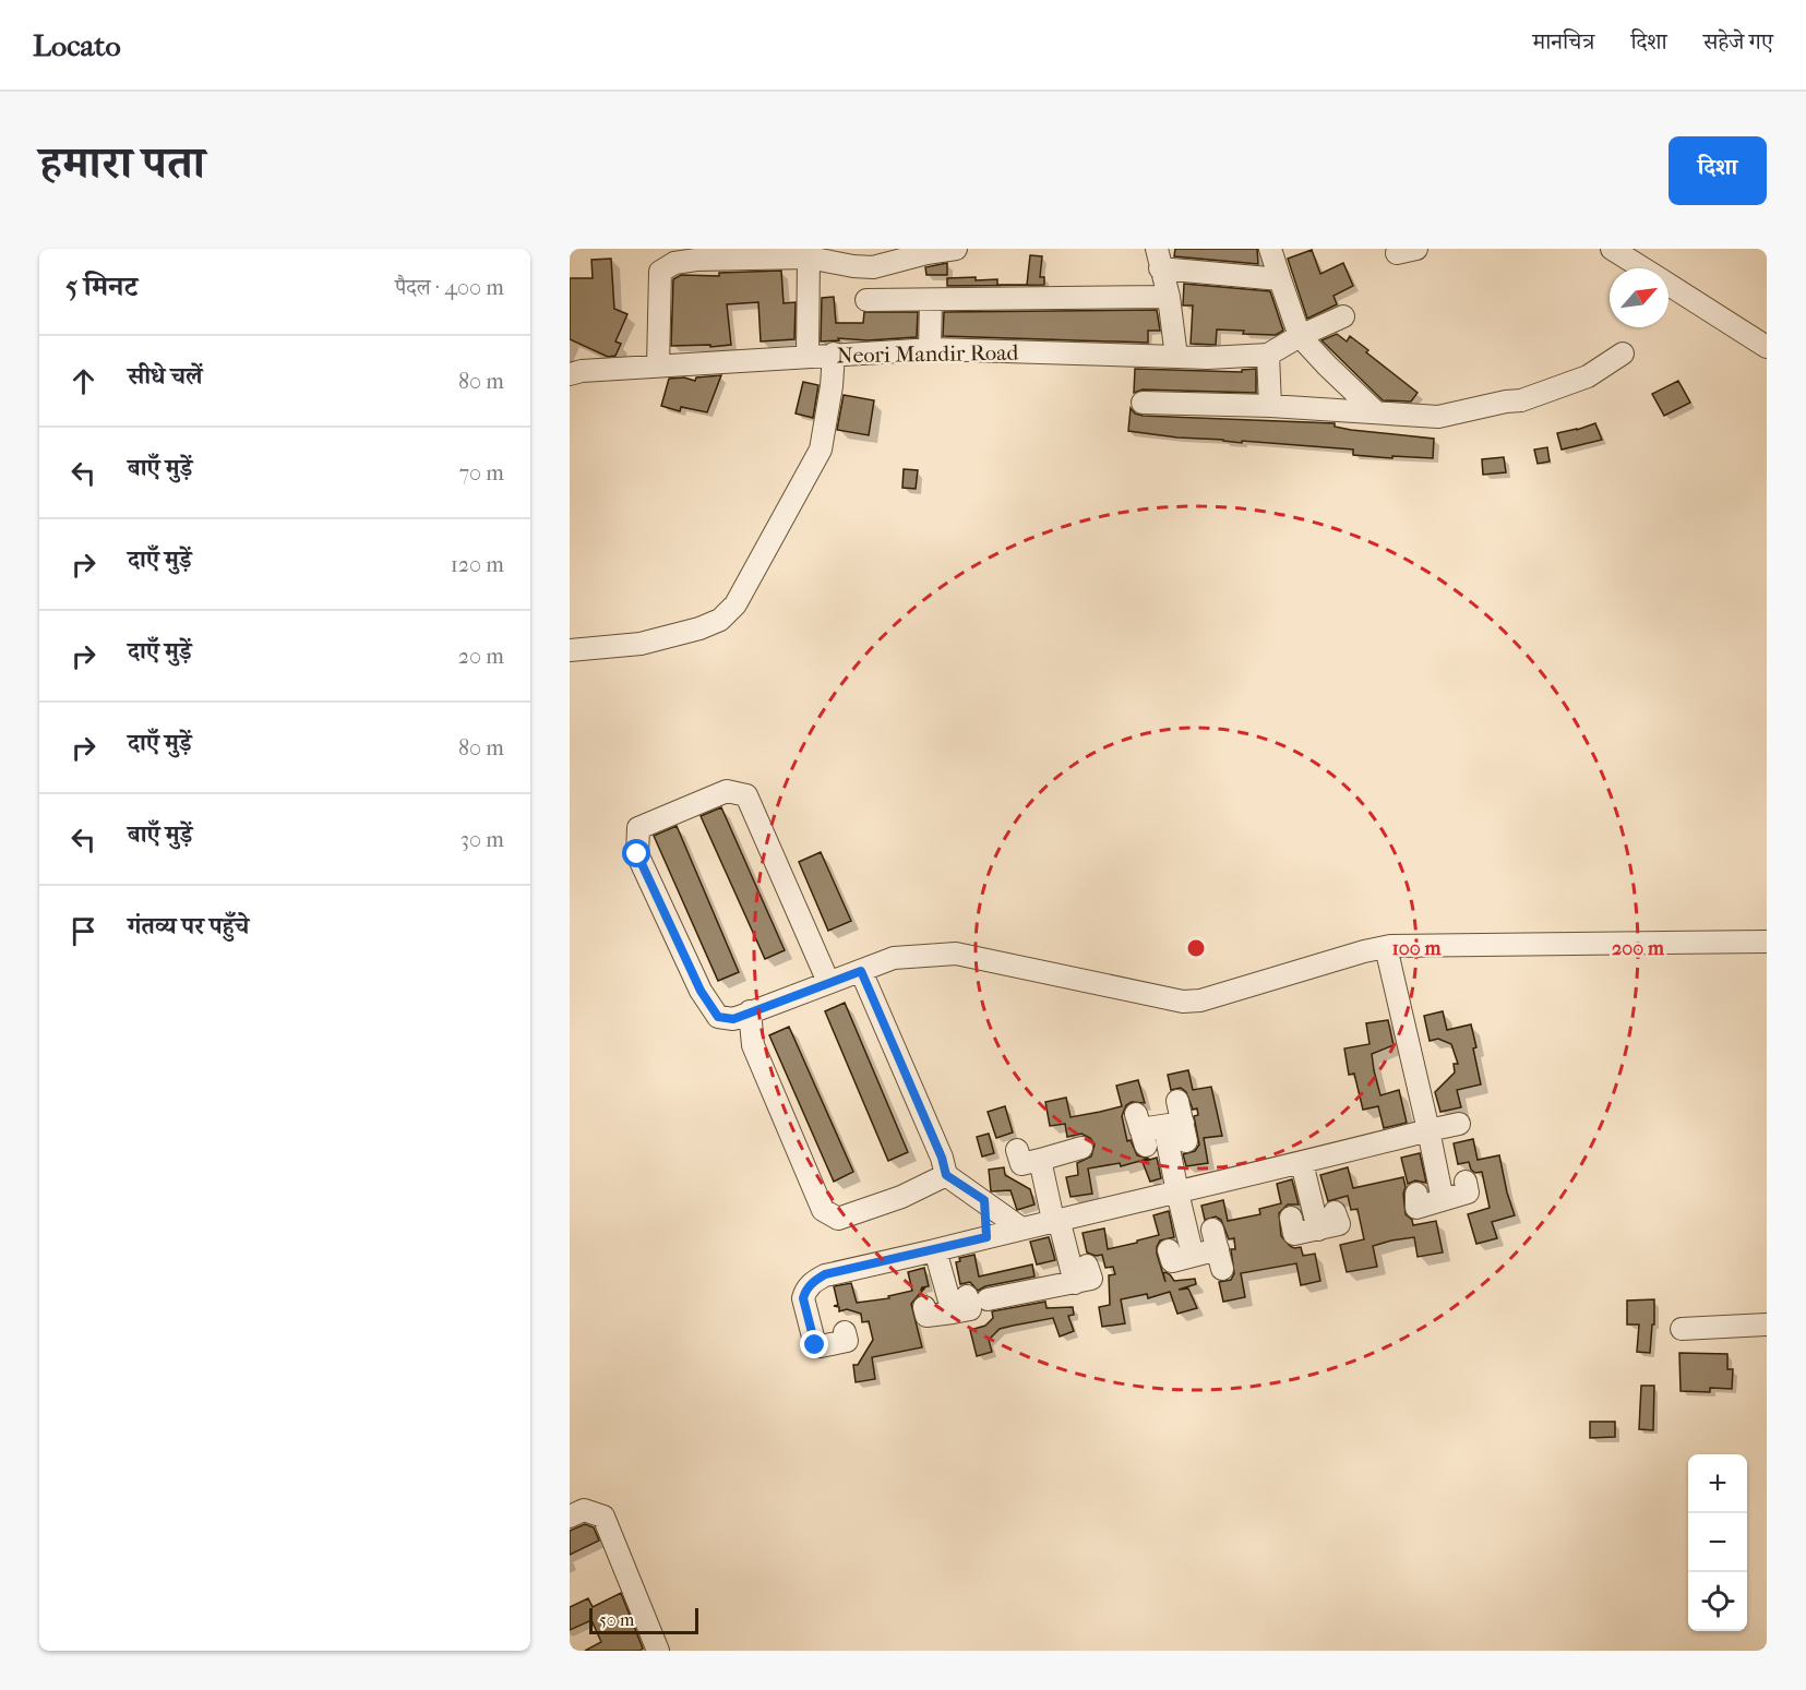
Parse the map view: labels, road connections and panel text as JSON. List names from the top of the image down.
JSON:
{
  "streets": {
    "street": ["Neori Mandir Road"]
  },
  "scale_bar": "50 m",
  "north": "top right",
  "page": {
    "header": "Locato",
    "nav": ["मानचित्र", "दिशा", "सहेजे गए"],
    "title": "हमारा पता",
    "buttons": "दिशा",
    "heading": ["5 मिनट", "पैदल · 400 m"],
    "list": [
      ["सीधे चलें", "80 m"],
      ["बाएँ मुड़ें", "70 m"],
      ["दाएँ मुड़ें", "120 m"],
      ["दाएँ मुड़ें", "20 m"],
      ["दाएँ मुड़ें", "80 m"],
      ["बाएँ मुड़ें", "30 m"],
      "गंतव्य पर पहुँचे"
    ],
    "map_buttons": ["+", "−"],
    "scale": "50 m"
  },
  "rings": ["100 m", "200 m"]
}
